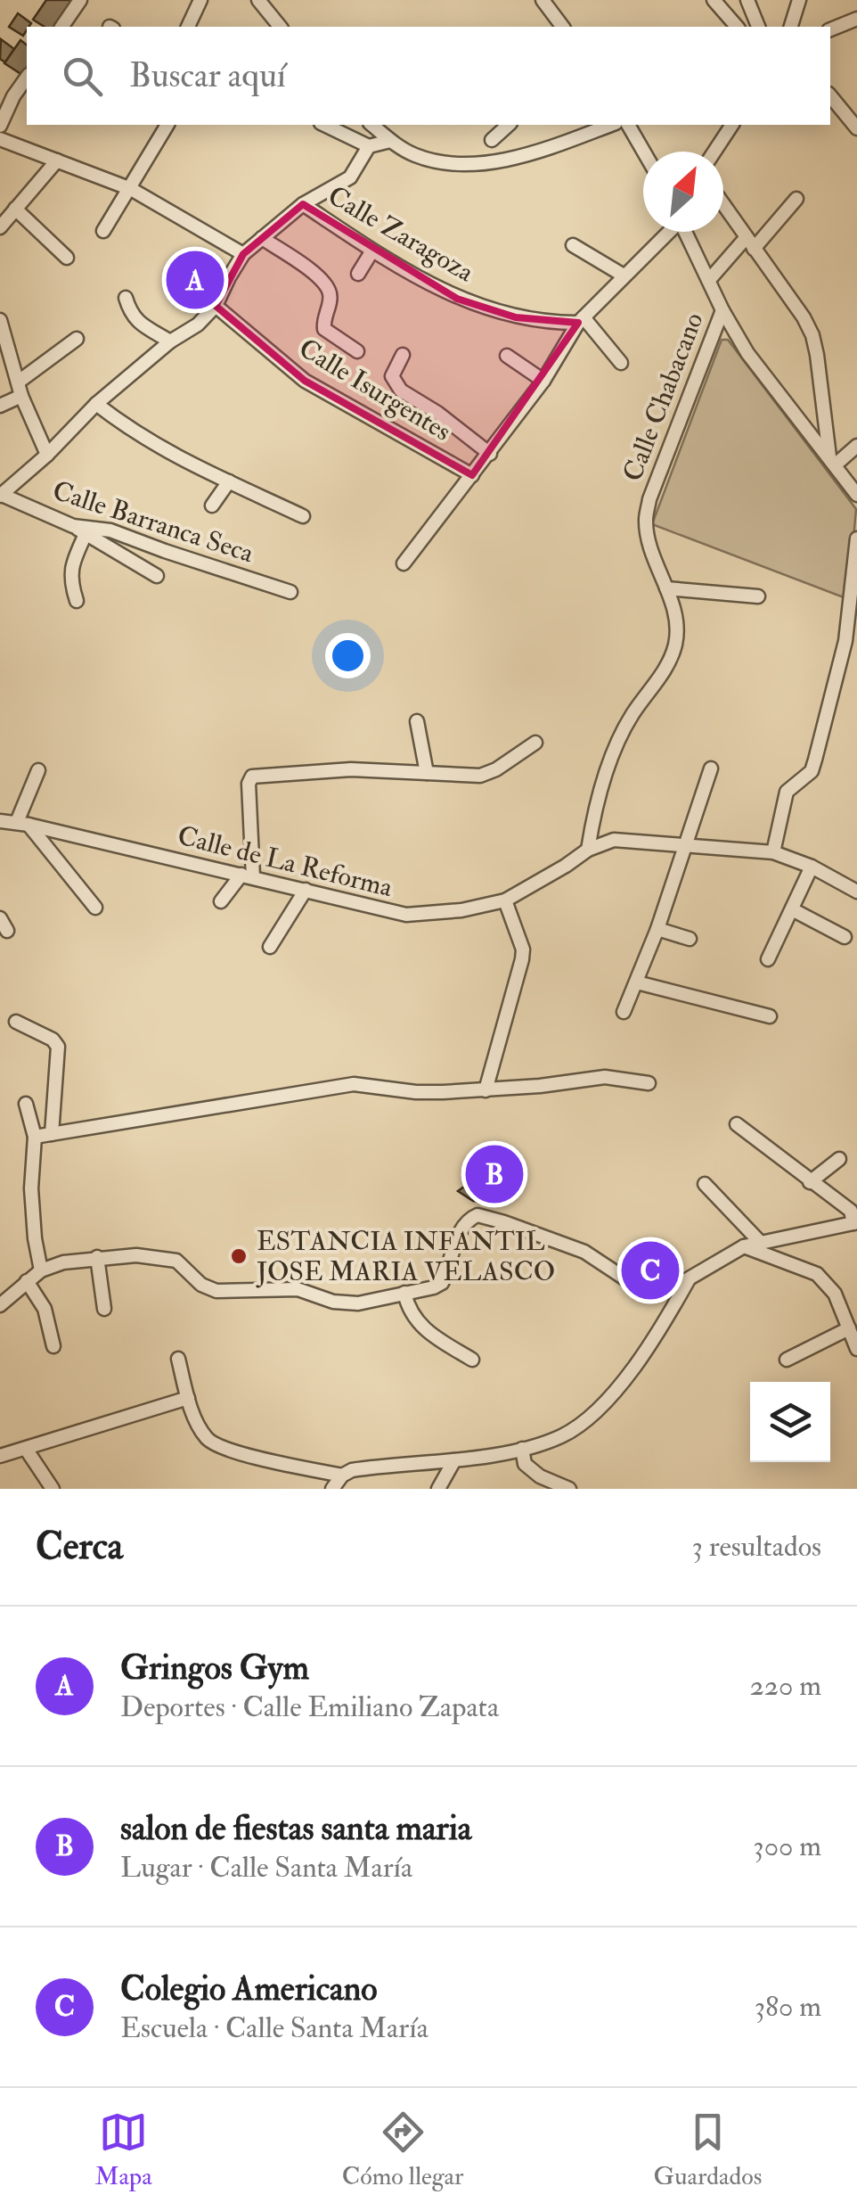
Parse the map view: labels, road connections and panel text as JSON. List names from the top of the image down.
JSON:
{
  "streets": {
    "street": [
      "Calle Zaragoza",
      "Calle Isurgentes",
      "Calle Chabacano",
      "Calle Barranca Seca",
      "Calle de La Reforma"
    ]
  },
  "crossings": [
    ["Calle Chabacano", "Calle de La Reforma"]
  ],
  "places": ["ESTANCIA INFANTIL JOSE MARIA VELASCO"],
  "north": "top right",
  "page": {
    "search": "Buscar aquí",
    "pins": ["A", "B", "C"],
    "heading": ["Cerca", "3 resultados"],
    "list": [
      {
        "mark": "A",
        "name": "Gringos Gym",
        "note": "Deportes · Calle Emiliano Zapata",
        "value": "220 m"
      },
      {
        "mark": "B",
        "name": "salon de fiestas santa maria",
        "note": "Lugar · Calle Santa María",
        "value": "300 m"
      },
      {
        "mark": "C",
        "name": "Colegio Americano",
        "note": "Escuela · Calle Santa María",
        "value": "380 m"
      }
    ],
    "nav": ["Mapa", "Cómo llegar", "Guardados"]
  }
}
